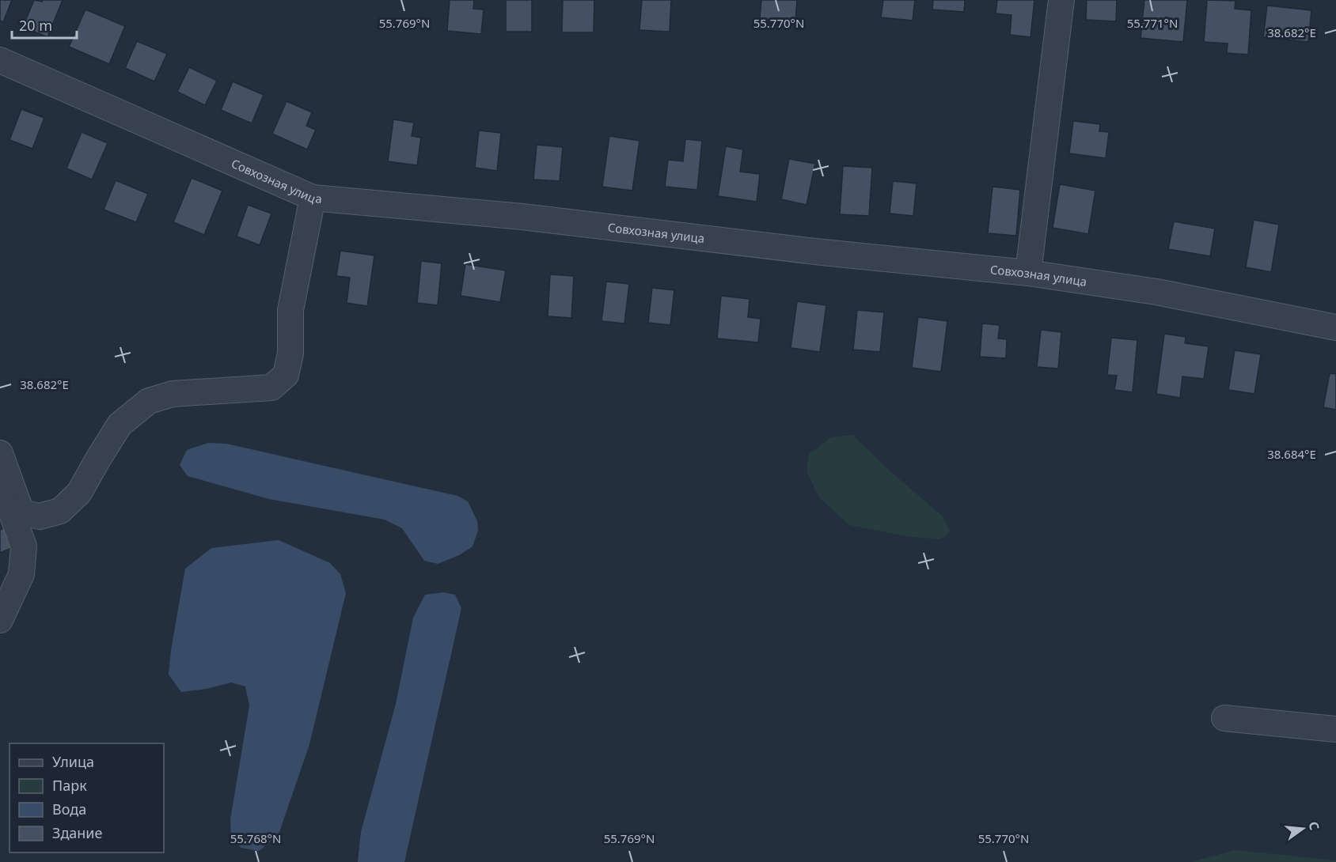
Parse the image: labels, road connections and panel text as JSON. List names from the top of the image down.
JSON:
{
  "streets": {
    "street": ["Совхозная улица"]
  },
  "legend": [
    "Улица",
    "Парк",
    "Вода",
    "Здание"
  ],
  "scale_bar": "20 m",
  "north": "right",
  "coordinates": [
    "55.769°N",
    "55.770°N",
    "55.771°N",
    "38.682°E",
    "38.684°E",
    "55.768°N"
  ]
}
